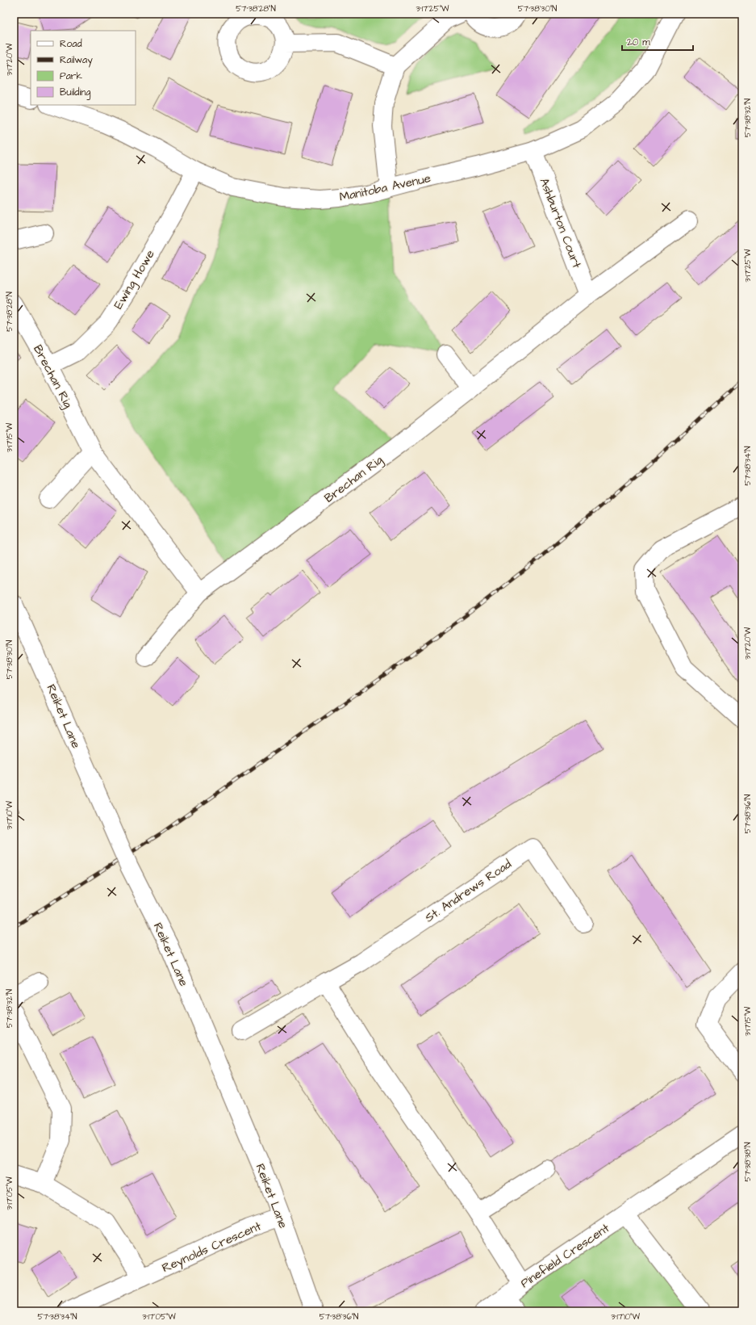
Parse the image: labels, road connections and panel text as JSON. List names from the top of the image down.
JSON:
{
  "streets": {
    "street": [
      "Manitoba Avenue",
      "Ashburton Court",
      "Ewing Howe",
      "Brechan Rig",
      "Reiket Lane",
      "St. Andrews Road",
      "Reynolds Crescent",
      "Pinefield Crescent"
    ]
  },
  "crossings": [
    ["Manitoba Avenue", "Ashburton Court"],
    ["Manitoba Avenue", "Ewing Howe"],
    ["Ewing Howe", "Brechan Rig"],
    ["Reiket Lane", "Reynolds Crescent"]
  ],
  "legend": [
    "Road",
    "Railway",
    "Park",
    "Building"
  ],
  "scale_bar": "20 m",
  "coordinates": [
    "57°38'28\"N",
    "3°17'25\"W",
    "57°38'30\"N",
    "3°17'20\"W",
    "57°38'32\"N",
    "3°17'15\"W",
    "57°38'34\"N",
    "57°38'36\"N",
    "3°17'10\"W",
    "57°38'38\"N",
    "3°17'05\"W"
  ]
}
